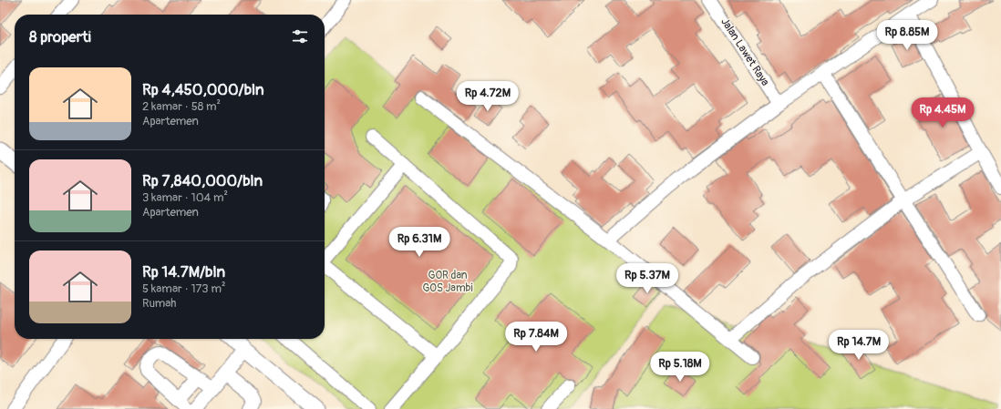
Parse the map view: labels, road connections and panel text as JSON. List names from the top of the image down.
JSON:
{
  "streets": {
    "street": ["Jalan Lawet Raya"]
  },
  "parks": ["GOR dan GOS Jambi"],
  "page": {
    "heading": "8 properti",
    "price": [
      "Rp 8.85M",
      "Rp 4.72M",
      "Rp 4.45M",
      "Rp 6.31M",
      "Rp 5.37M",
      "Rp 7.84M",
      "Rp 14.7M",
      "Rp 5.18M"
    ],
    "list": [
      {
        "name": "Rp 4,450,000/bln",
        "note": "2 kamar · 58 m² · Apartemen"
      },
      {
        "name": "Rp 7,840,000/bln",
        "note": "3 kamar · 104 m² · Apartemen"
      },
      {
        "name": "Rp 14.7M/bln",
        "note": "5 kamar · 173 m² · Rumah"
      }
    ]
  }
}
